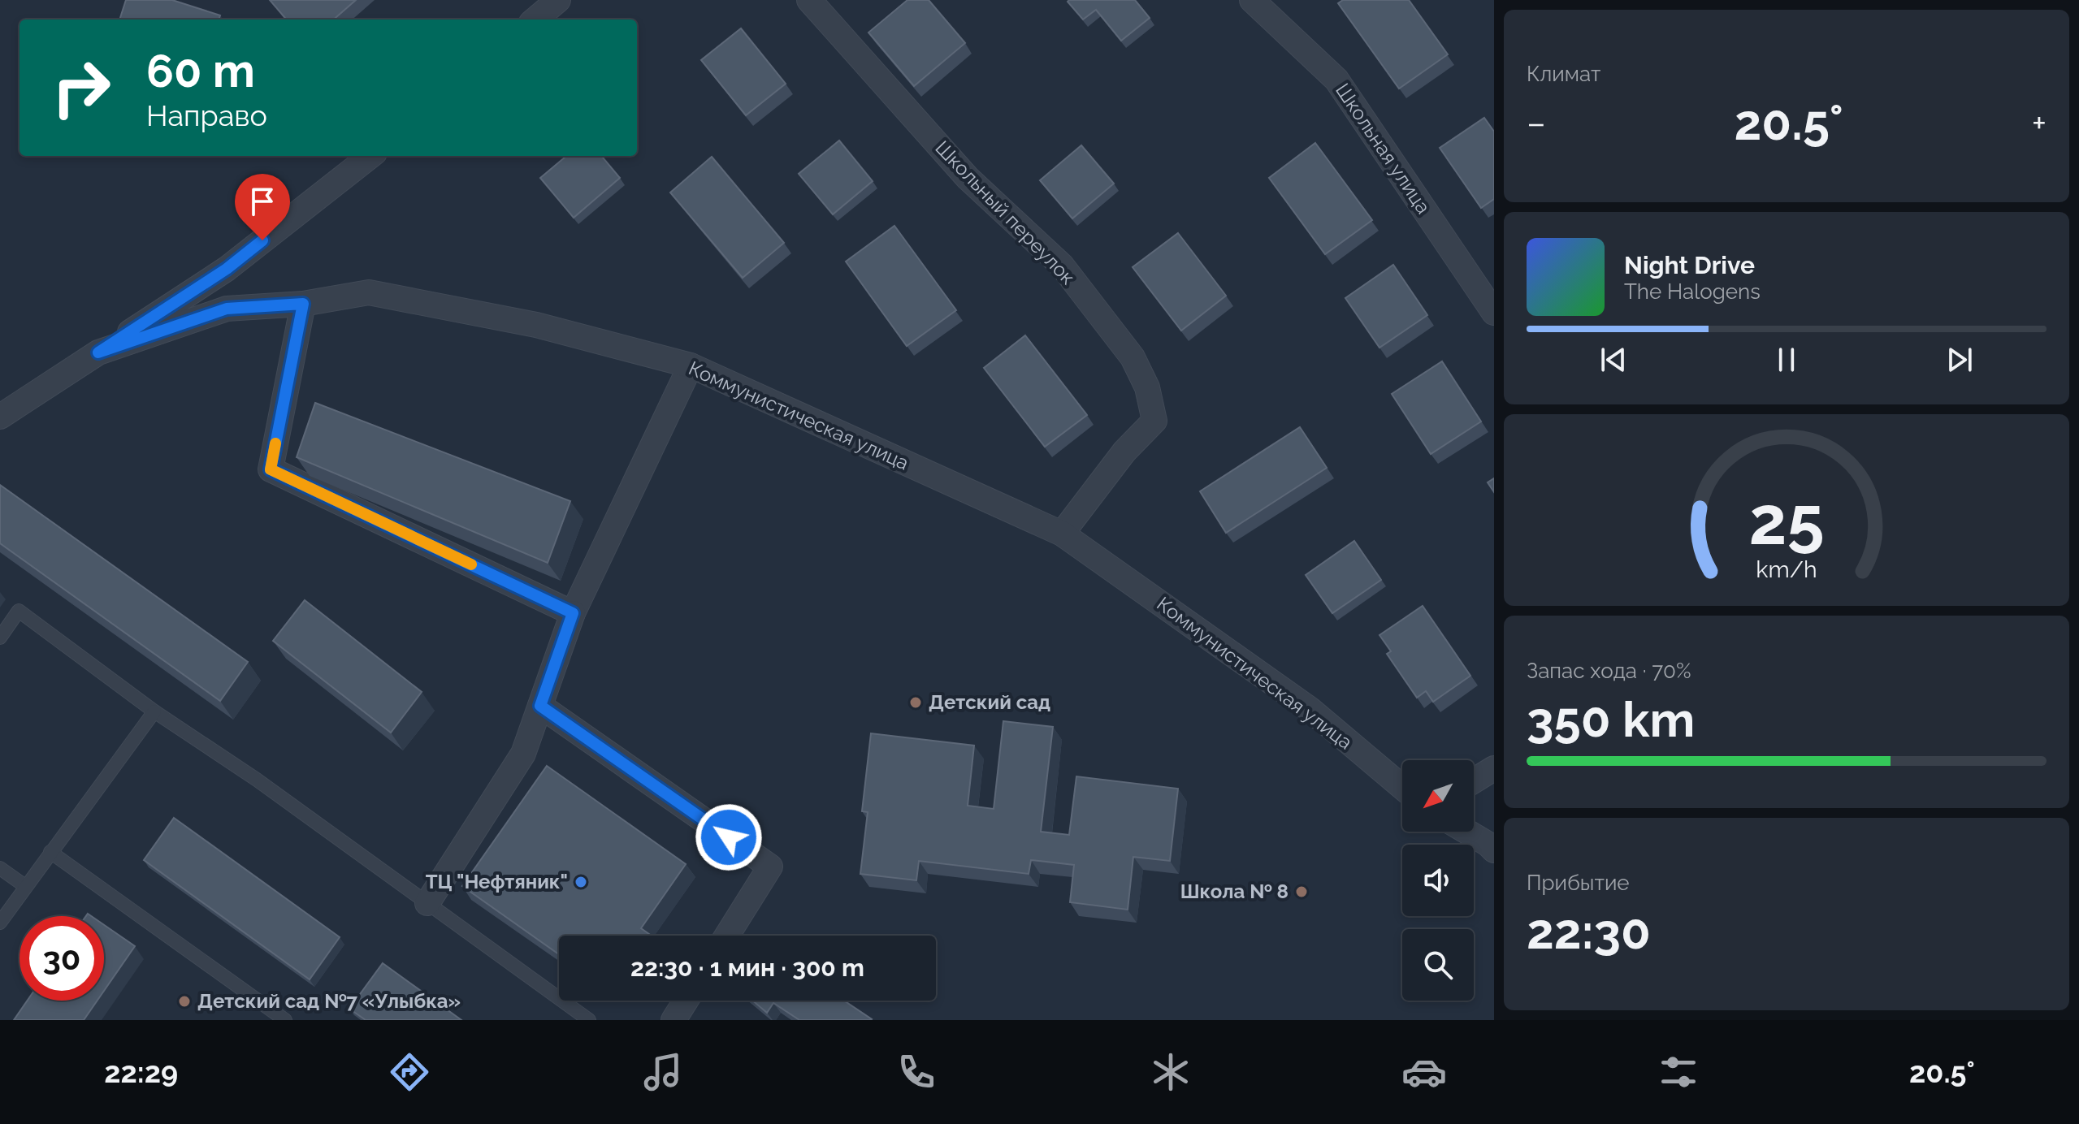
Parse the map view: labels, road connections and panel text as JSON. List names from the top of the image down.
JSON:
{
  "streets": {
    "street": ["Школьная улица", "Школьный переулок", "Коммунистическая улица"]
  },
  "crossings": [
    ["Школьный переулок", "Коммунистическая улица"]
  ],
  "places": [
    "Детский сад",
    "ТЦ \"Нефтяник\"",
    "Школа № 8",
    "Детский сад №7 «Улыбка»"
  ],
  "north": "bottom left",
  "page": {
    "tile": [
      "Климат",
      ["Запас хода · 70%", "350 km"],
      ["Прибытие", "22:30"]
    ],
    "turn": ["60 m", "Направо"],
    "heat": ["−", "20.5°", "+"],
    "song": ["Night Drive", "The Halogens"],
    "limit": "30",
    "trip": "22:30 · 1 мин · 300 m",
    "tabs": ["22:29", "20.5°"],
    "gauge": ["25", "km/h"]
  }
}
